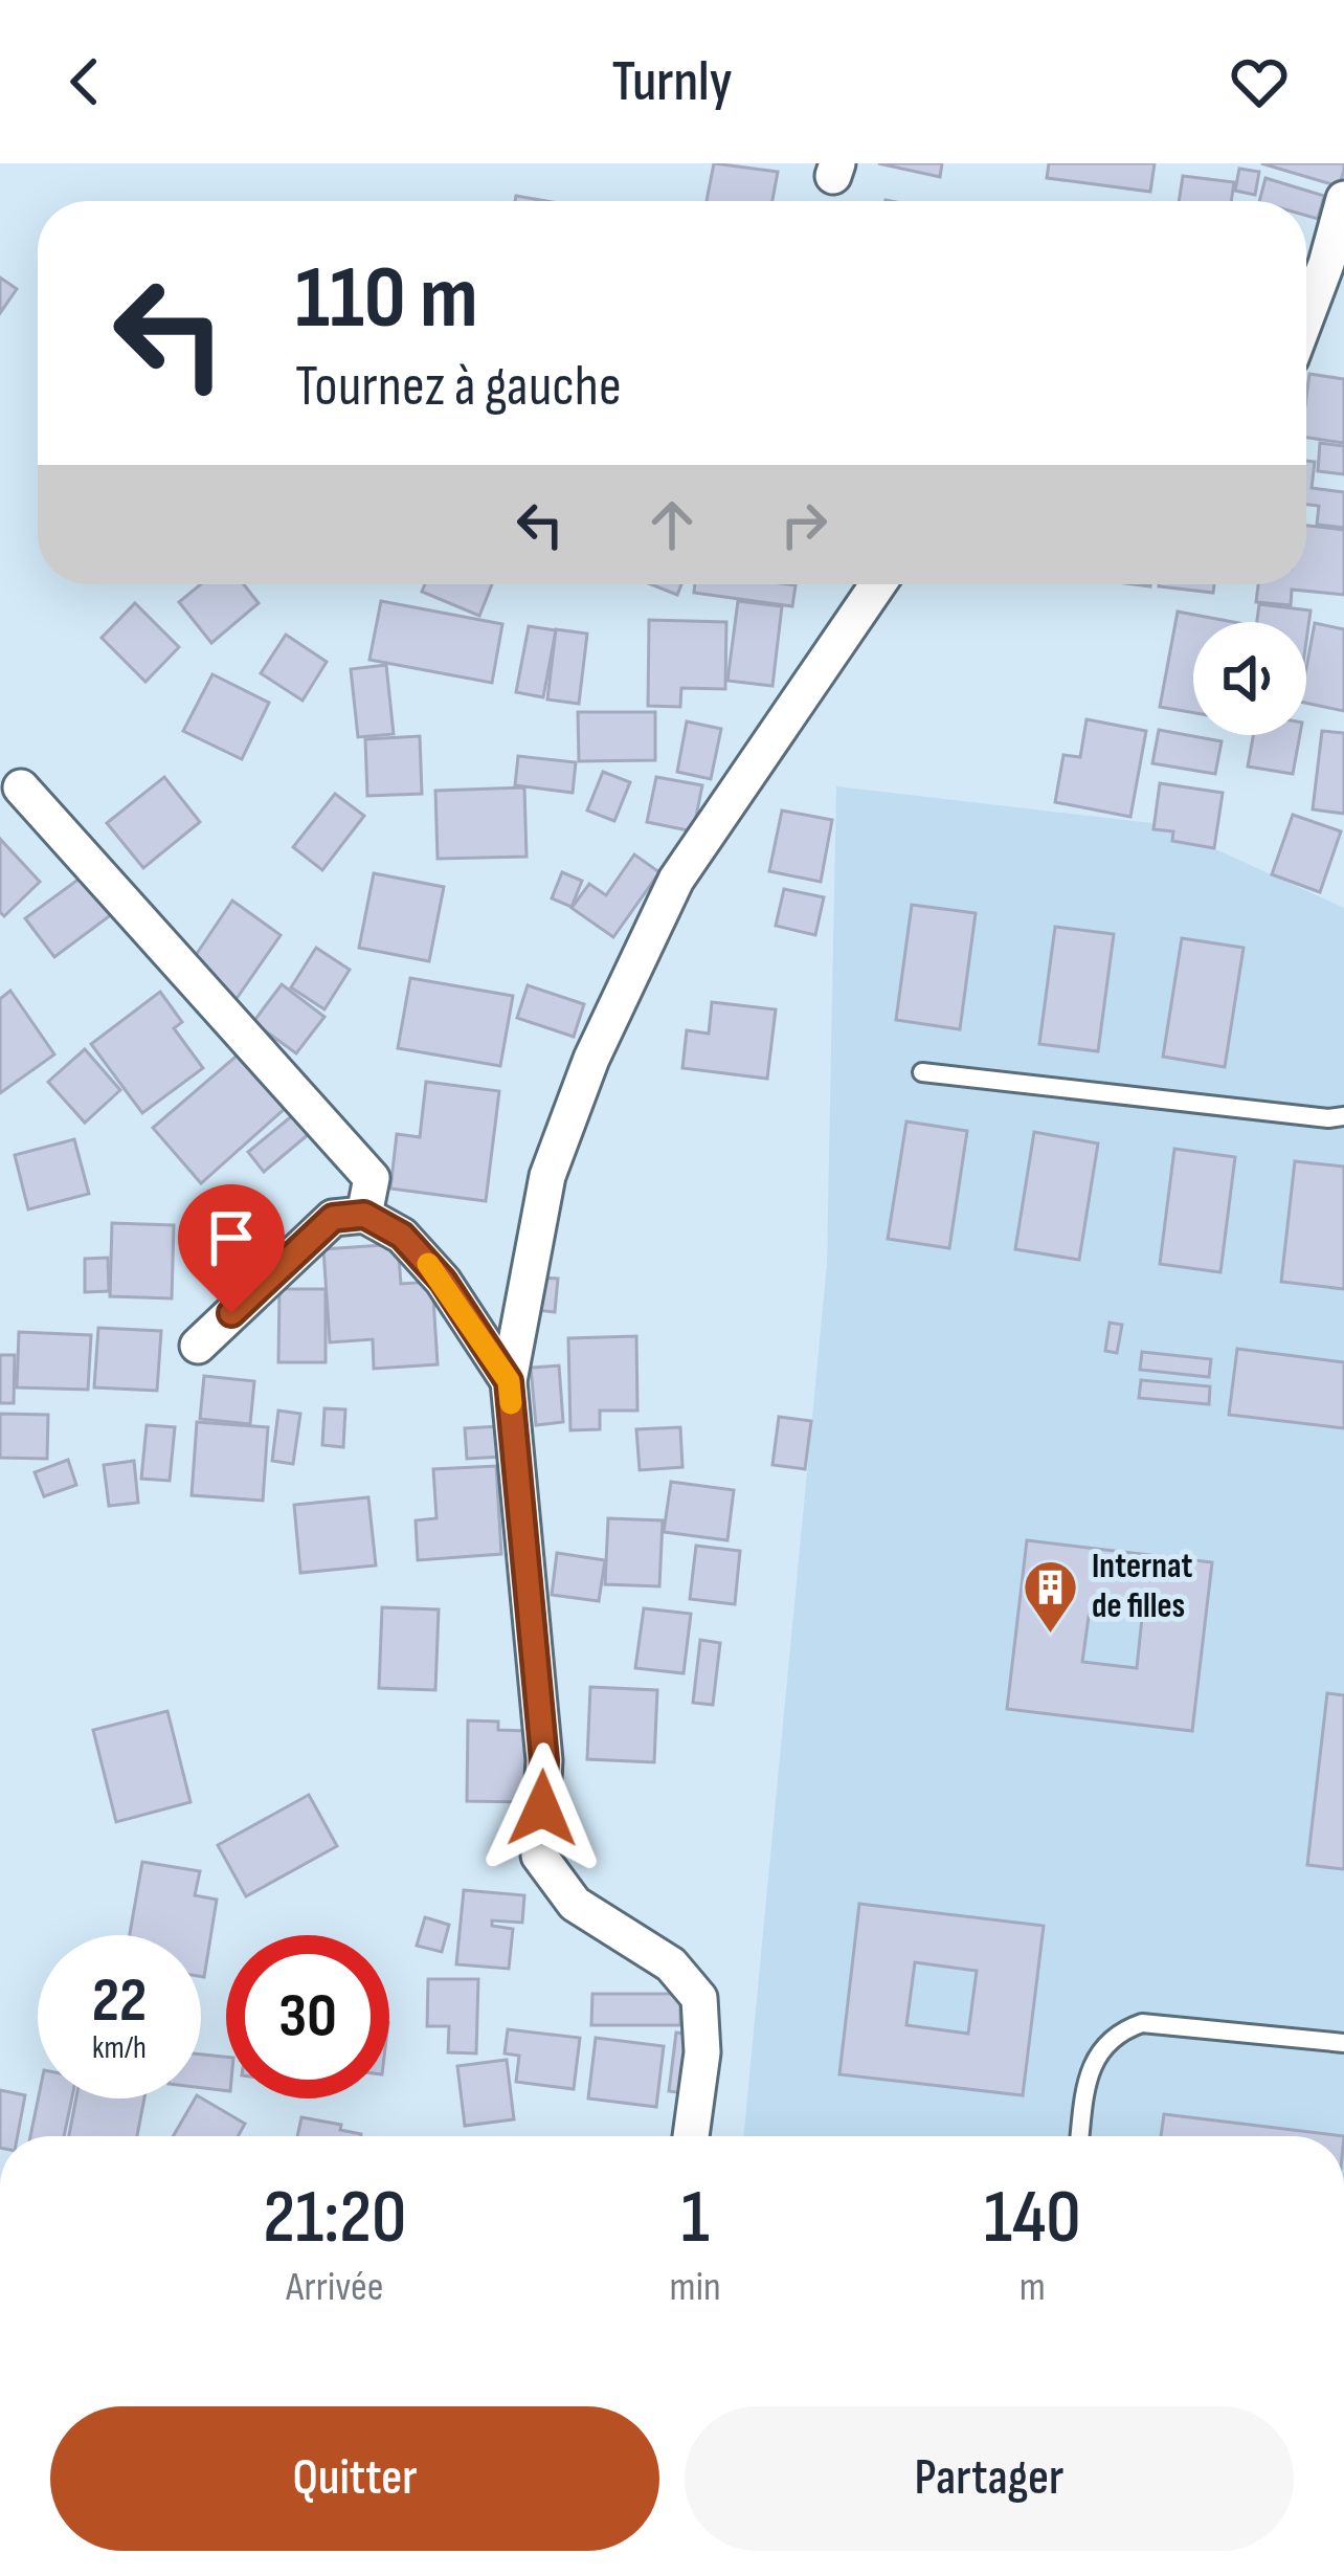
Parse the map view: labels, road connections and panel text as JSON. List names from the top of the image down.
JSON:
{
  "places": {
    "building": ["Internat de filles"]
  },
  "page": {
    "header": "Turnly",
    "turn": ["110 m", "Tournez à gauche"],
    "speed": "22 km/h",
    "limit": "30",
    "eta": [
      "21:20",
      "Arrivée",
      "1",
      "min",
      "140",
      "m"
    ],
    "buttons": ["Quitter", "Partager"]
  }
}
